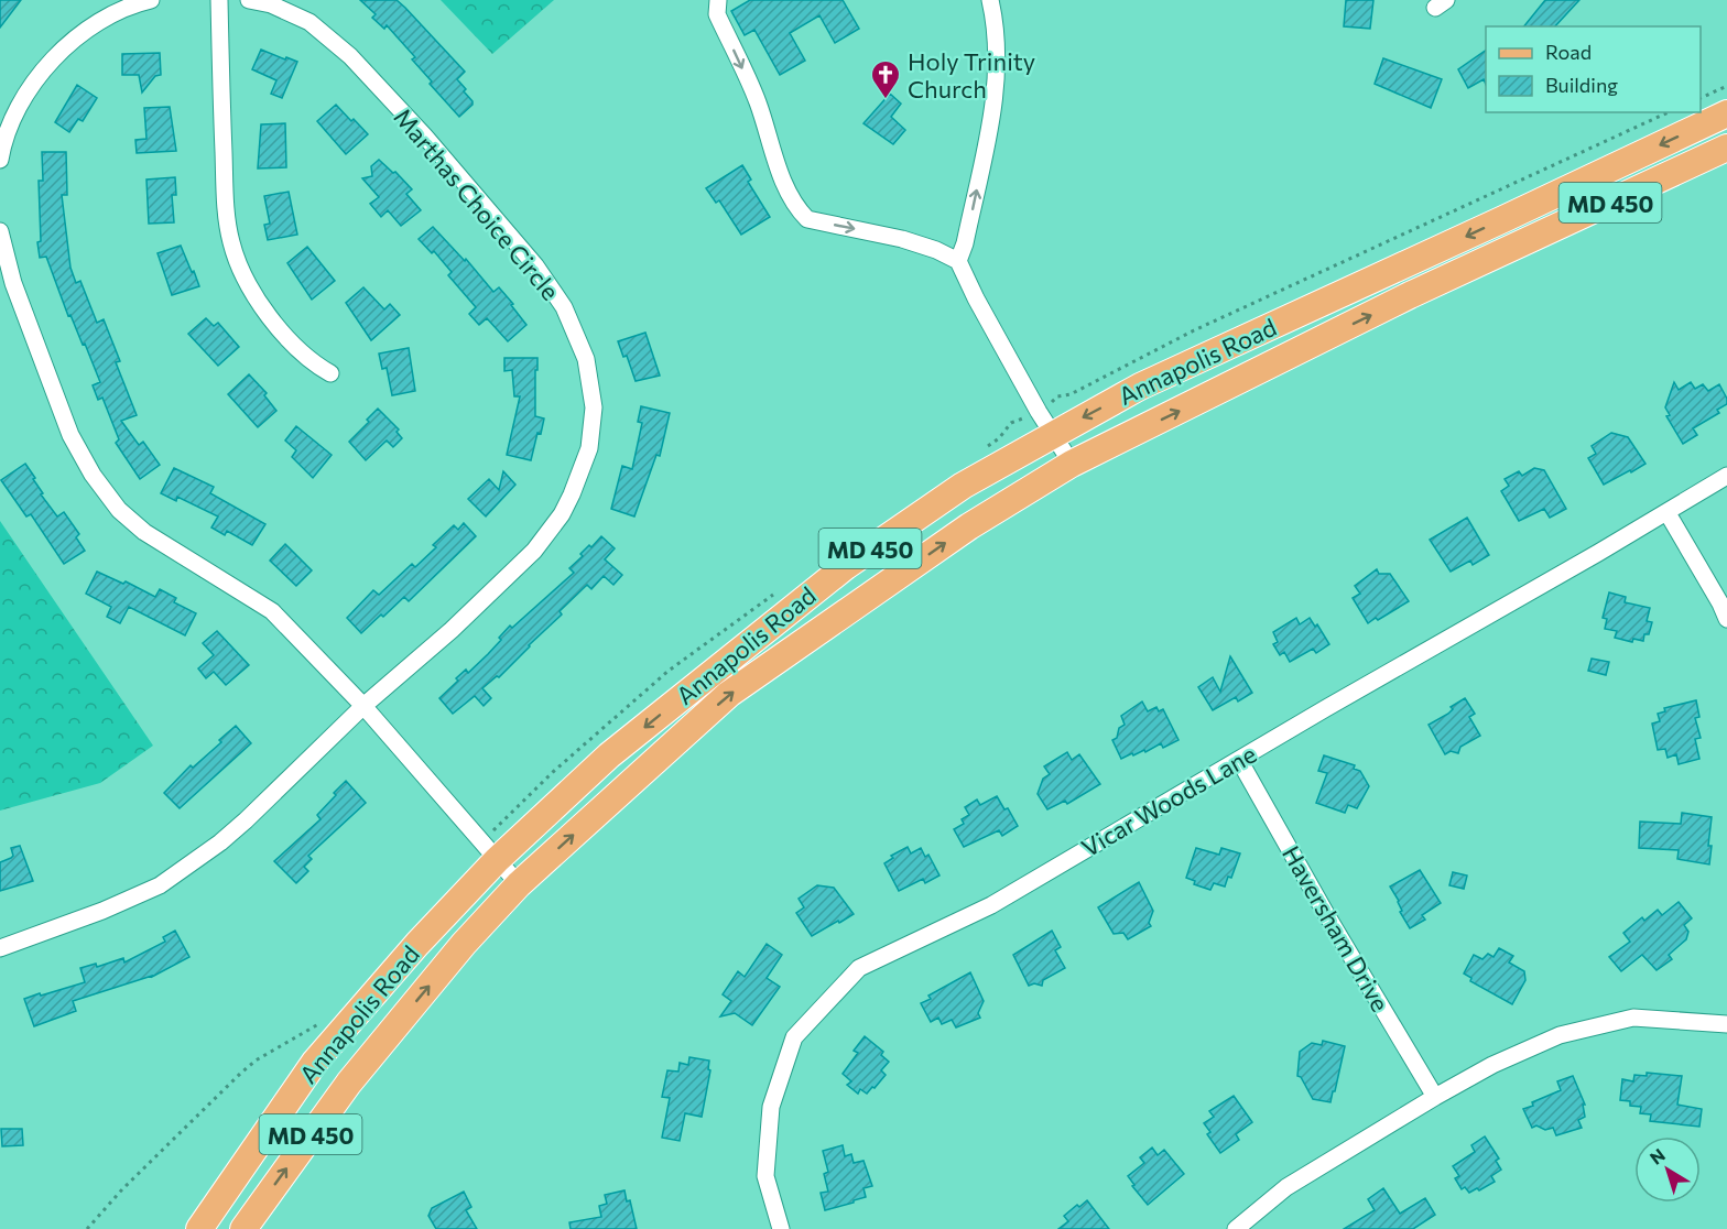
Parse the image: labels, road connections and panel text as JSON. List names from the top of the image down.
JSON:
{
  "streets": {
    "main road": ["MD 450", "Annapolis Road"],
    "street": ["Marthas Choice Circle", "Vicar Woods Lane", "Haversham Drive"]
  },
  "crossings": [
    ["Vicar Woods Lane", "Haversham Drive"]
  ],
  "places": {
    "church": ["Holy Trinity Church"]
  },
  "legend": ["Road", "Building"],
  "north": "top left"
}
